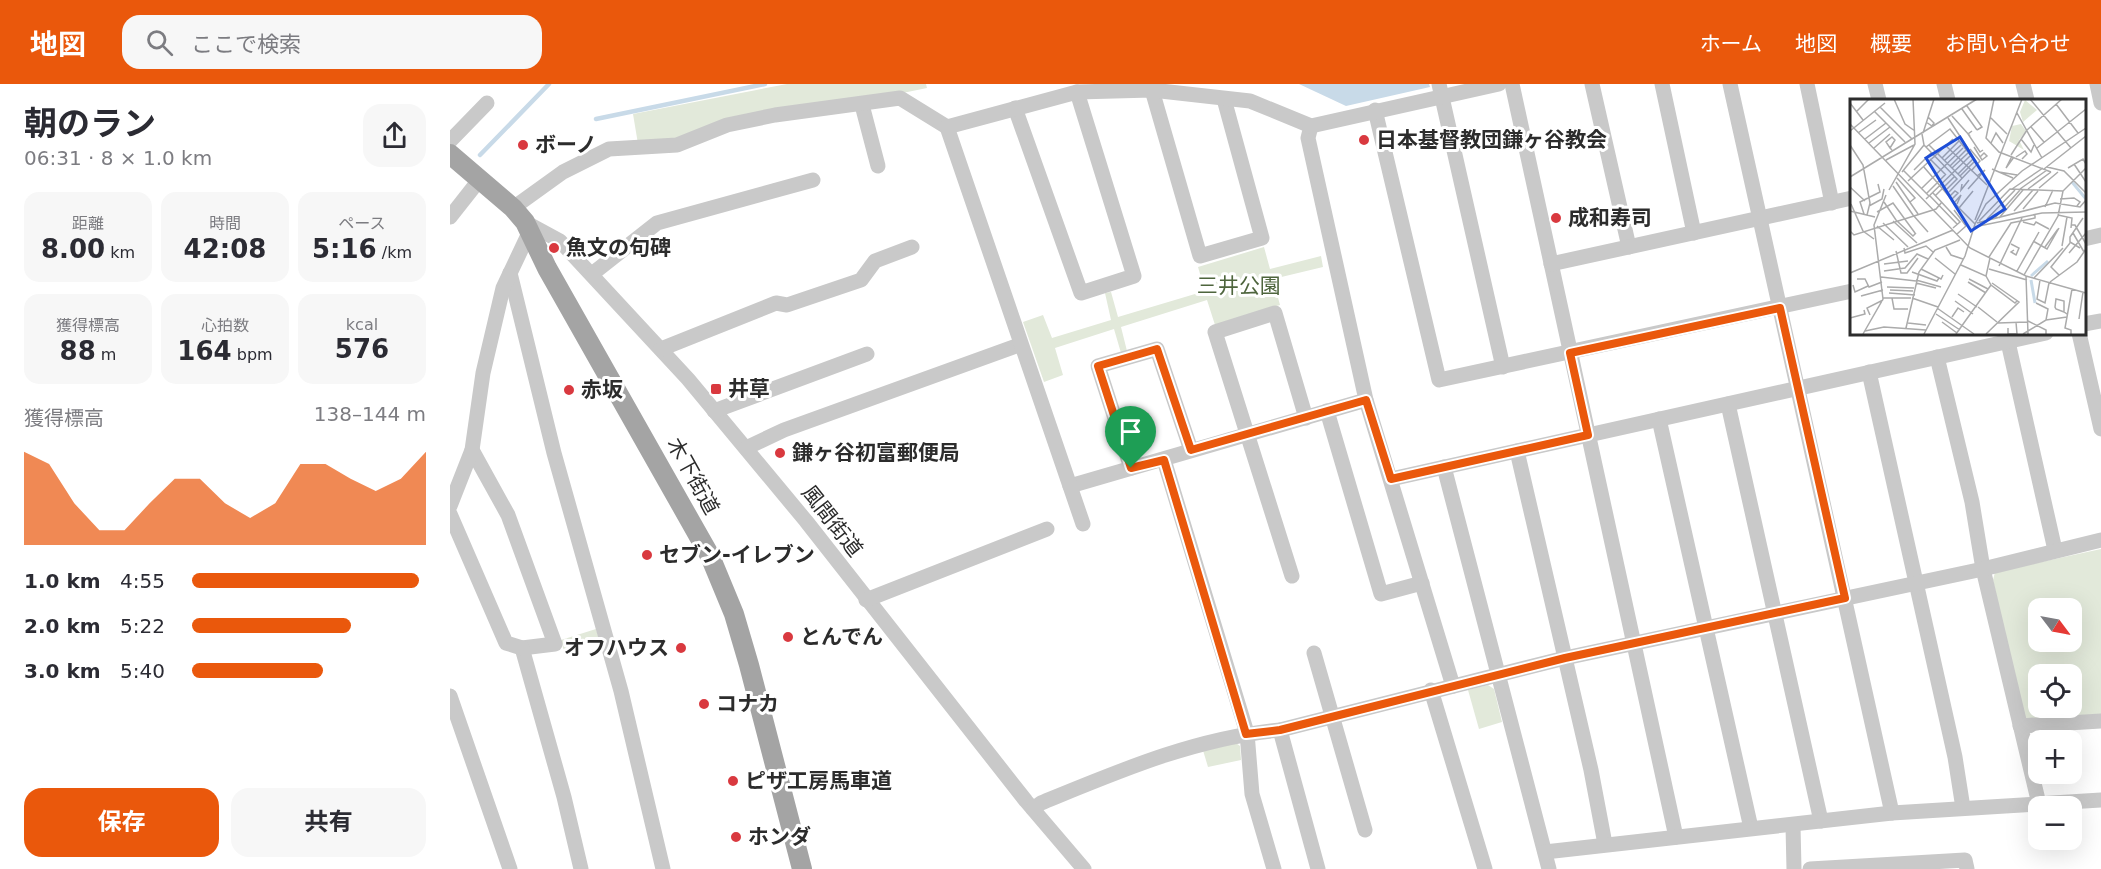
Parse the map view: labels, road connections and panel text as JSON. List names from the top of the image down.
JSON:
{
  "streets": {
    "main road": ["木下街道"],
    "street": ["風間街道"]
  },
  "crossings": [
    ["木下街道", "風間街道"]
  ],
  "parks": ["三井公園"],
  "places": {
    "other": [
      "日本基督教団鎌ヶ谷教会",
      "ボーノ",
      "成和寿司",
      "魚文の句碑",
      "赤坂",
      "鎌ヶ谷初富郵便局",
      "セブン-イレブン",
      "とんでん",
      "オフハウス",
      "コナカ",
      "ピザ工房馬車道",
      "ホンダ"
    ],
    "transit": ["井草"]
  },
  "north": "bottom right",
  "page": {
    "header": "地図",
    "search": "ここで検索",
    "nav": [
      "ホーム",
      "地図",
      "概要",
      "お問い合わせ"
    ],
    "heading": ["朝のラン", "06:31 · 8 × 1.0 km"],
    "stats": [
      ["距離", "8.00 km"],
      ["時間", "42:08"],
      ["ペース", "5:16 /km"],
      ["獲得標高", "88 m"],
      ["心拍数", "164 bpm"],
      ["kcal", "576"]
    ],
    "chart": ["獲得標高", "138–144 m"],
    "list": [
      {
        "name": "1.0 km",
        "note": "4:55"
      },
      {
        "name": "2.0 km",
        "note": "5:22"
      },
      {
        "name": "3.0 km",
        "note": "5:40"
      }
    ],
    "map_buttons": ["+", "−"],
    "buttons": ["保存", "共有"]
  }
}
